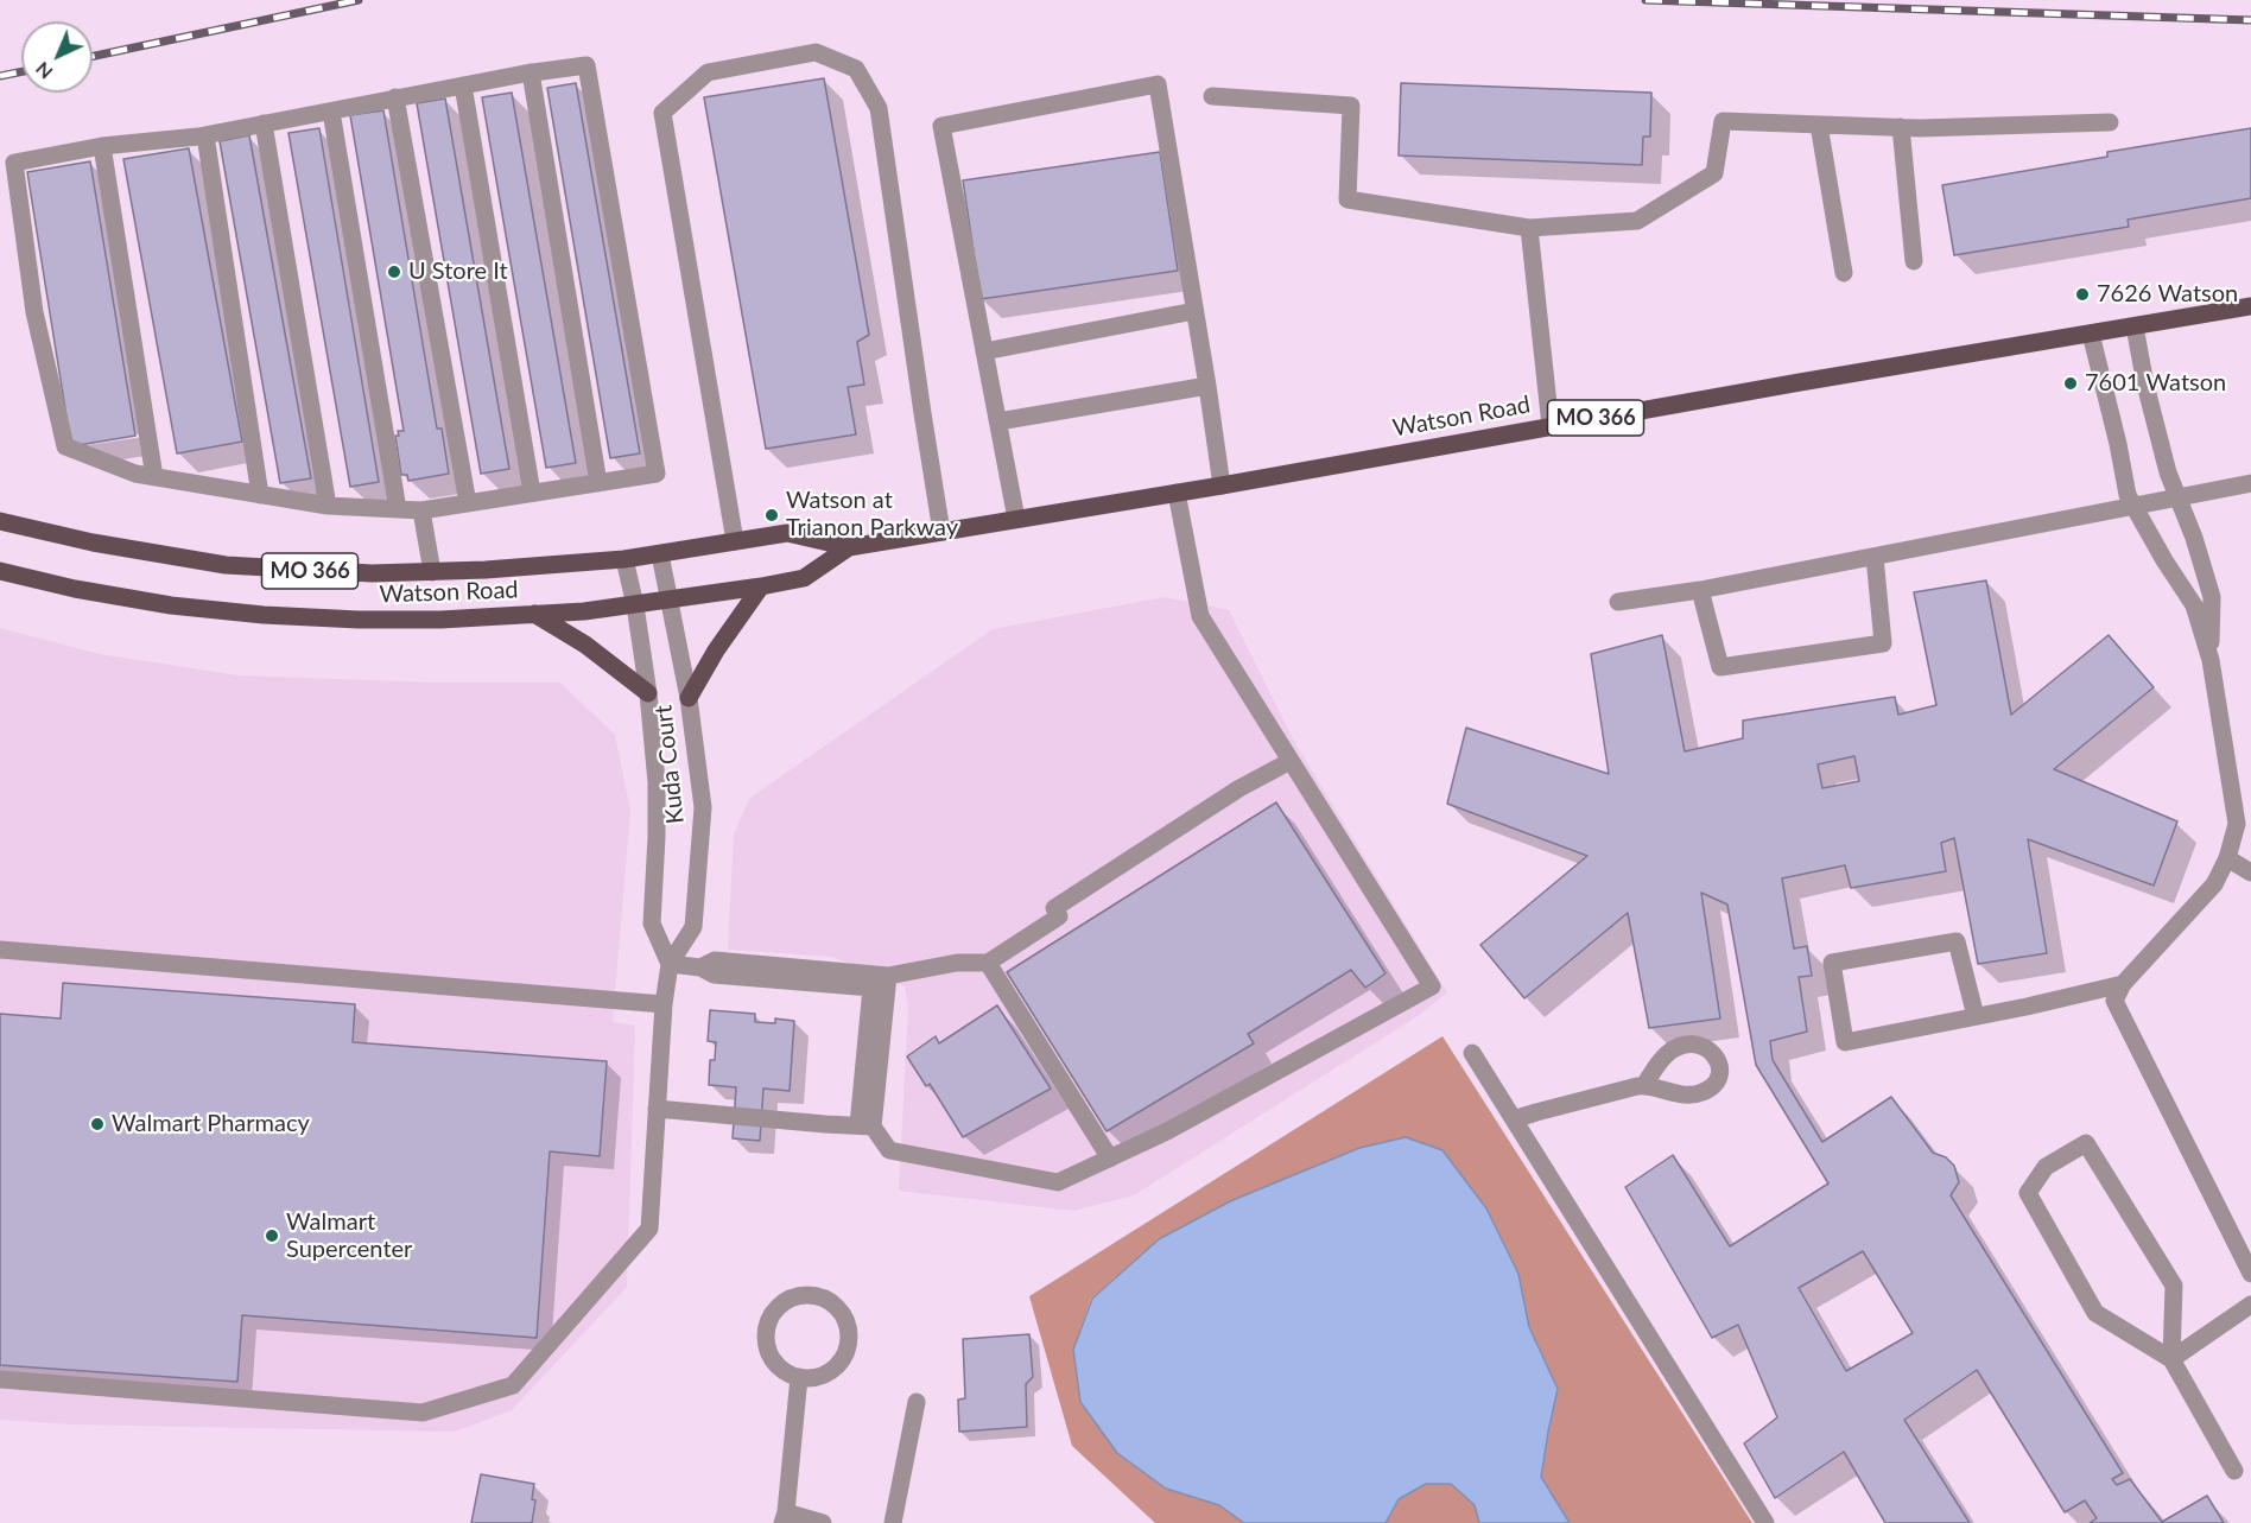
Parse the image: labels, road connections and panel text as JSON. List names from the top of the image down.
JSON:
{
  "streets": {
    "main road": ["Watson Road", "MO 366"],
    "street": ["Kuda Court"]
  },
  "crossings": [
    ["Watson Road", "Kuda Court"]
  ],
  "places": [
    "U Store It",
    "7626 Watson",
    "7601 Watson",
    "Watson at Trianon Parkway",
    "Walmart Pharmacy",
    "Walmart Supercenter"
  ],
  "north": "bottom left"
}
